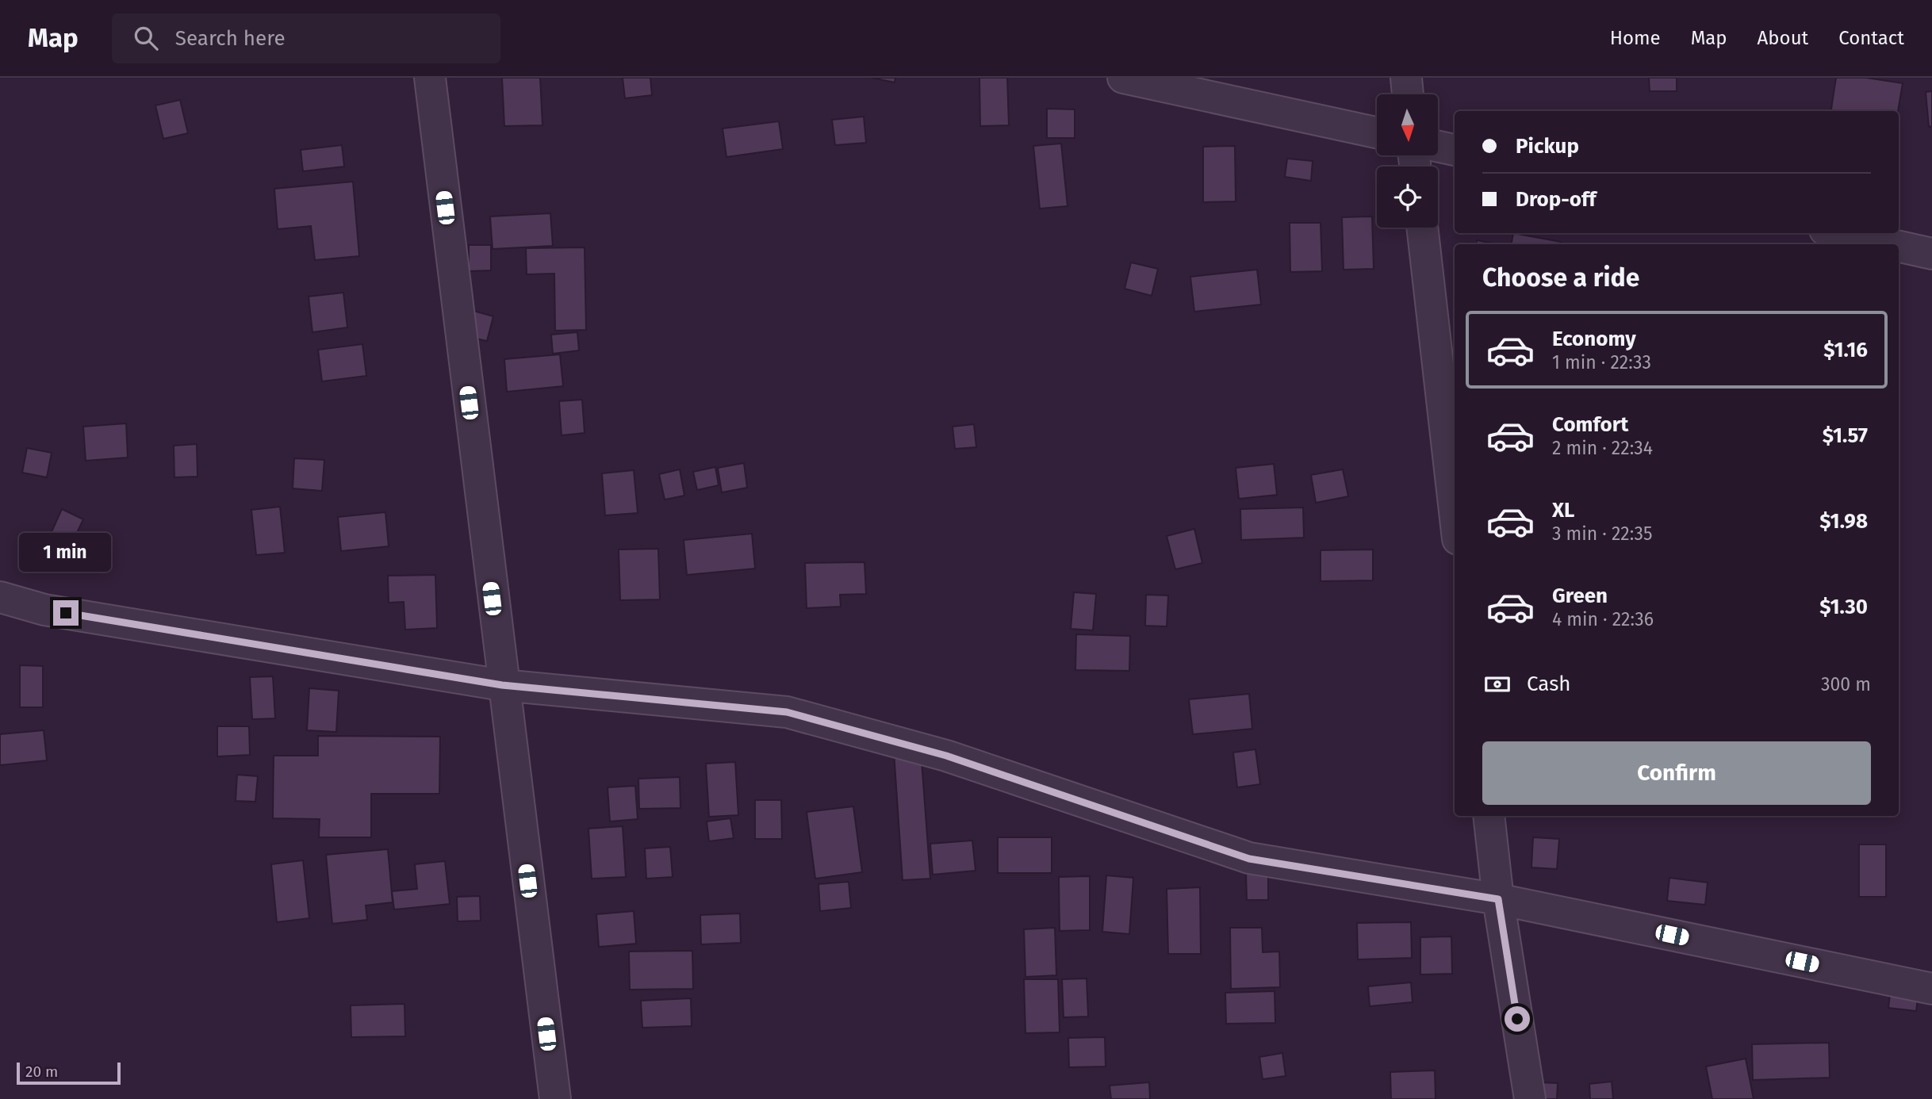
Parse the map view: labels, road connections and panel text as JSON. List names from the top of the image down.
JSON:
{
  "scale_bar": "20 m",
  "north": "bottom",
  "page": {
    "header": "Map",
    "search": "Search here",
    "nav": [
      "Home",
      "Map",
      "About",
      "Contact"
    ],
    "banner": ["Pickup", "Drop-off"],
    "heading": "Choose a ride",
    "list": [
      {
        "name": "Economy",
        "note": "1 min · 22:33",
        "value": "$1.16"
      },
      {
        "name": "Comfort",
        "note": "2 min · 22:34",
        "value": "$1.57"
      },
      {
        "name": "XL",
        "note": "3 min · 22:35",
        "value": "$1.98"
      },
      {
        "name": "Green",
        "note": "4 min · 22:36",
        "value": "$1.30"
      }
    ],
    "bubble": "1 min",
    "pay": ["Cash", "300 m"],
    "buttons": "Confirm",
    "scale": "20 m"
  }
}
